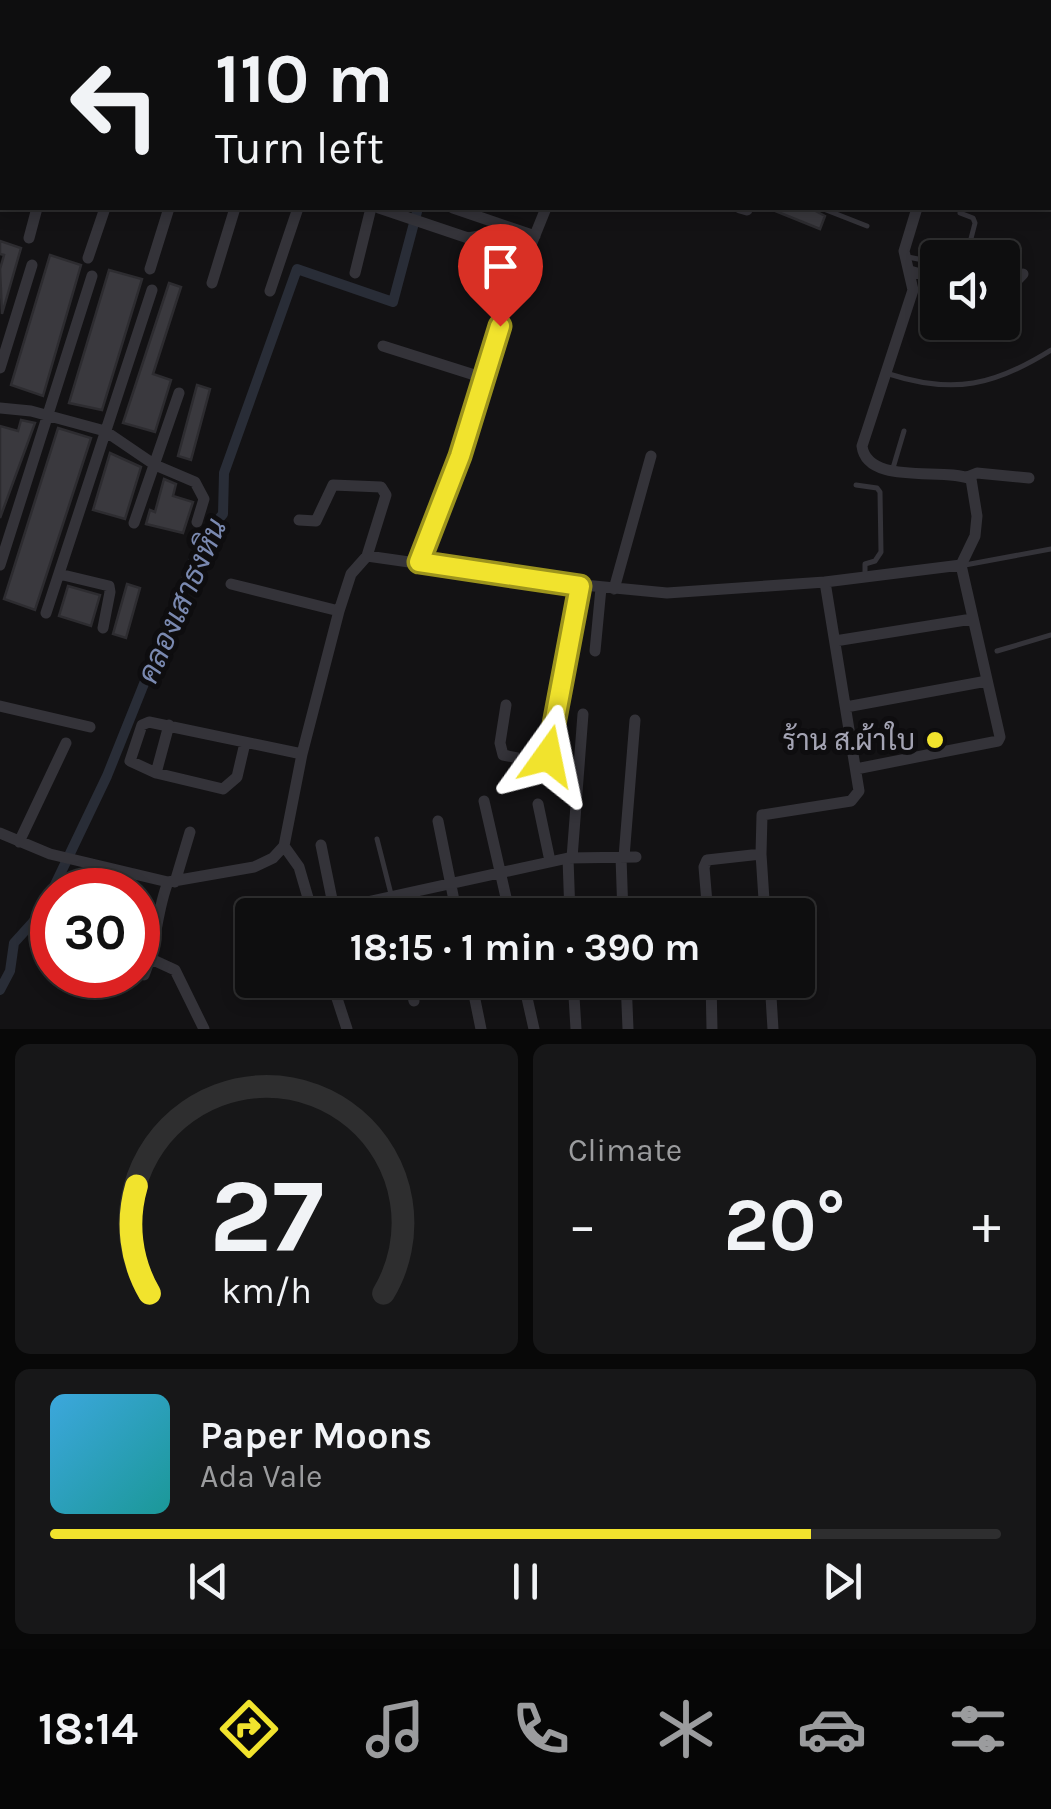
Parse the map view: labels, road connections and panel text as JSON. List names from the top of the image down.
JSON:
{
  "water": ["คลองเสาธงหิน"],
  "places": ["ร้าน ส.ผ้าใบ"],
  "page": {
    "turn": ["110 m", "Turn left"],
    "limit": "30",
    "trip": "18:15 · 1 min · 390 m",
    "tile": "Climate",
    "heat": ["−", "20°", "+"],
    "song": ["Paper Moons", "Ada Vale"],
    "tabs": "18:14",
    "gauge": ["27", "km/h"]
  }
}
